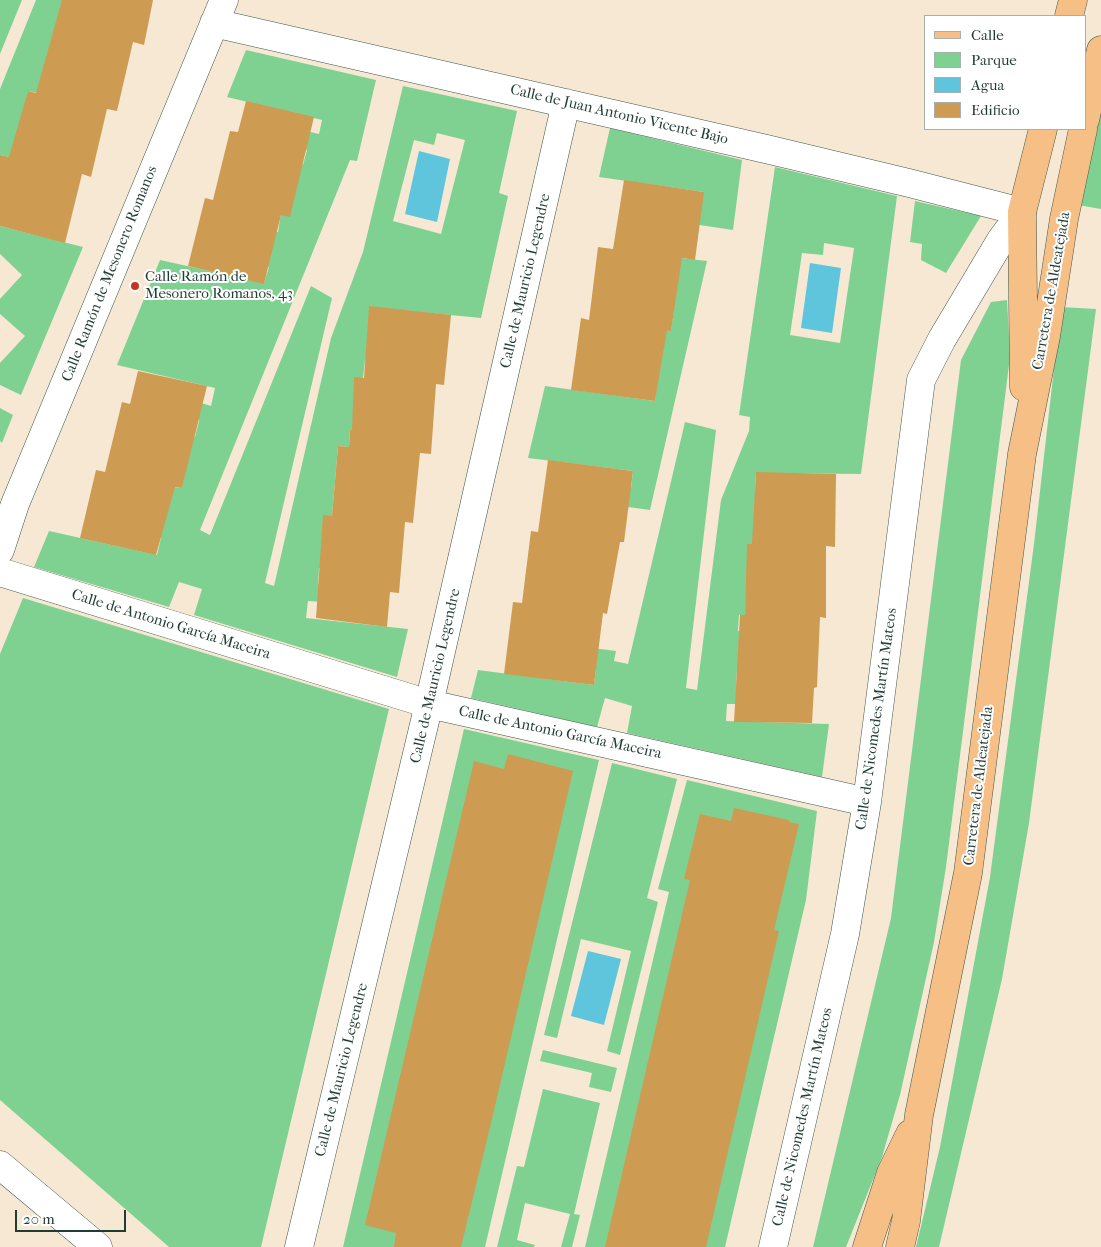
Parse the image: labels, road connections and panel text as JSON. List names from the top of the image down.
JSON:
{
  "streets": {
    "main road": ["Carretera de Aldeatejada"],
    "street": [
      "Calle de Juan Antonio Vicente Bajo",
      "Calle Ramón de Mesonero Romanos",
      "Calle de Mauricio Legendre",
      "Calle de Antonio García Maceira",
      "Calle de Nicomedes Martín Mateos"
    ]
  },
  "crossings": [
    ["Calle de Juan Antonio Vicente Bajo", "Calle Ramón de Mesonero Romanos"],
    ["Calle de Juan Antonio Vicente Bajo", "Calle de Mauricio Legendre"],
    ["Calle de Juan Antonio Vicente Bajo", "Carretera de Aldeatejada"],
    ["Calle de Juan Antonio Vicente Bajo", "Calle de Nicomedes Martín Mateos"],
    ["Calle de Mauricio Legendre", "Calle de Antonio García Maceira"],
    ["Carretera de Aldeatejada", "Calle de Nicomedes Martín Mateos"],
    ["Calle de Antonio García Maceira", "Calle de Nicomedes Martín Mateos"]
  ],
  "places": ["Calle Ramón de Mesonero Romanos, 43"],
  "legend": [
    "Calle",
    "Parque",
    "Agua",
    "Edificio"
  ],
  "scale_bar": "20 m"
}
